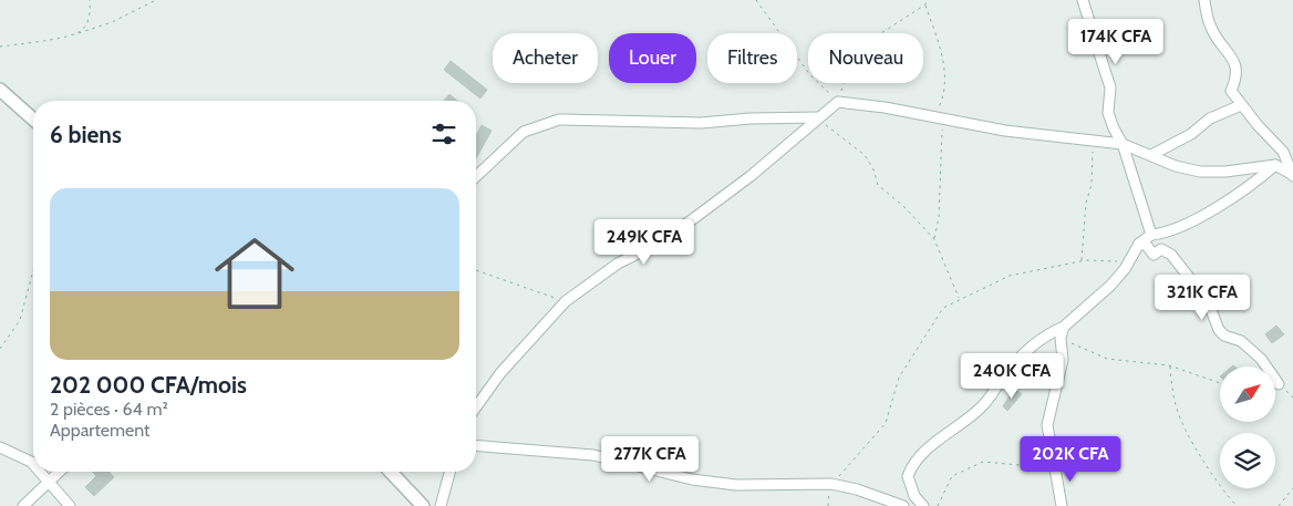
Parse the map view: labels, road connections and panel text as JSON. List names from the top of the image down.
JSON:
{
  "north": "top right",
  "page": {
    "price": [
      "174K CFA",
      "249K CFA",
      "321K CFA",
      "240K CFA",
      "277K CFA",
      "202K CFA"
    ],
    "chip": [
      "Acheter",
      "Louer",
      "Filtres",
      "Nouveau"
    ],
    "heading": "6 biens",
    "list": [
      {
        "name": "202 000 CFA/mois",
        "note": "2 pièces · 64 m² · Appartement"
      }
    ]
  }
}
